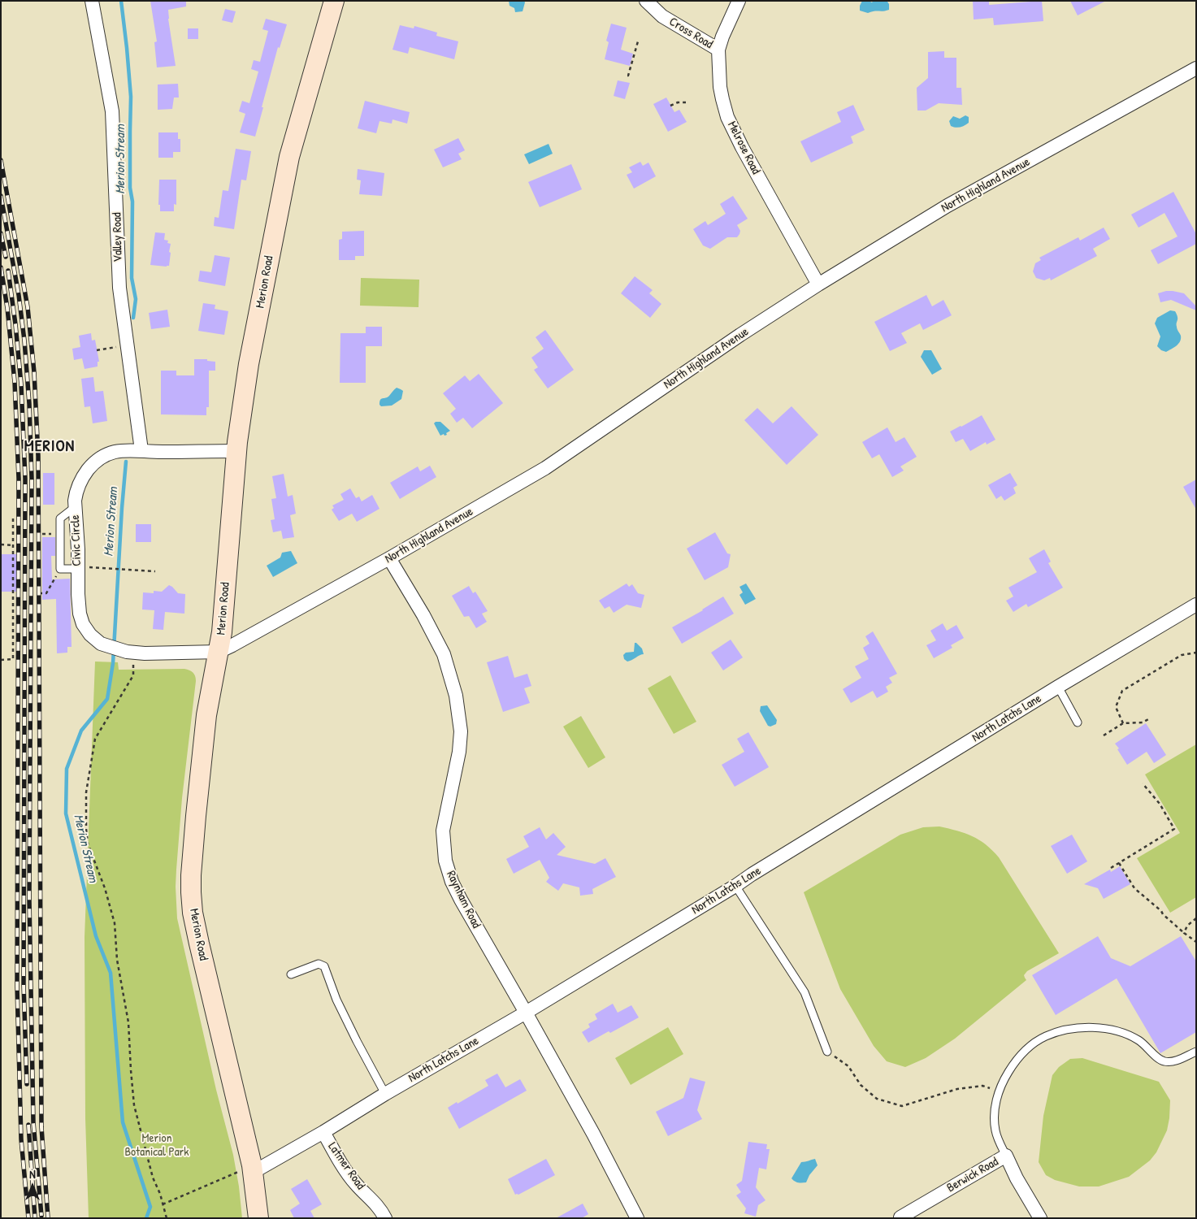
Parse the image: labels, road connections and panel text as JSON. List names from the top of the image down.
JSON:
{
  "streets": {
    "street": [
      "Cross Road",
      "Melrose Road",
      "North Highland Avenue",
      "Valley Road",
      "Merion Road",
      "Civic Circle",
      "North Latchs Lane",
      "Raynham Road",
      "Latmer Road",
      "Berwick Road"
    ]
  },
  "crossings": [
    ["Cross Road", "Melrose Road"],
    ["Melrose Road", "North Highland Avenue"],
    ["North Highland Avenue", "Merion Road"],
    ["North Highland Avenue", "Civic Circle"],
    ["North Highland Avenue", "Raynham Road"],
    ["Valley Road", "Civic Circle"],
    ["Merion Road", "Civic Circle"],
    ["Merion Road", "North Latchs Lane"],
    ["North Latchs Lane", "Raynham Road"],
    ["North Latchs Lane", "Latmer Road"]
  ],
  "districts": ["MERION"],
  "water": ["Merion Stream"],
  "parks": ["Merion Botanical Park"],
  "north": "top"
}
